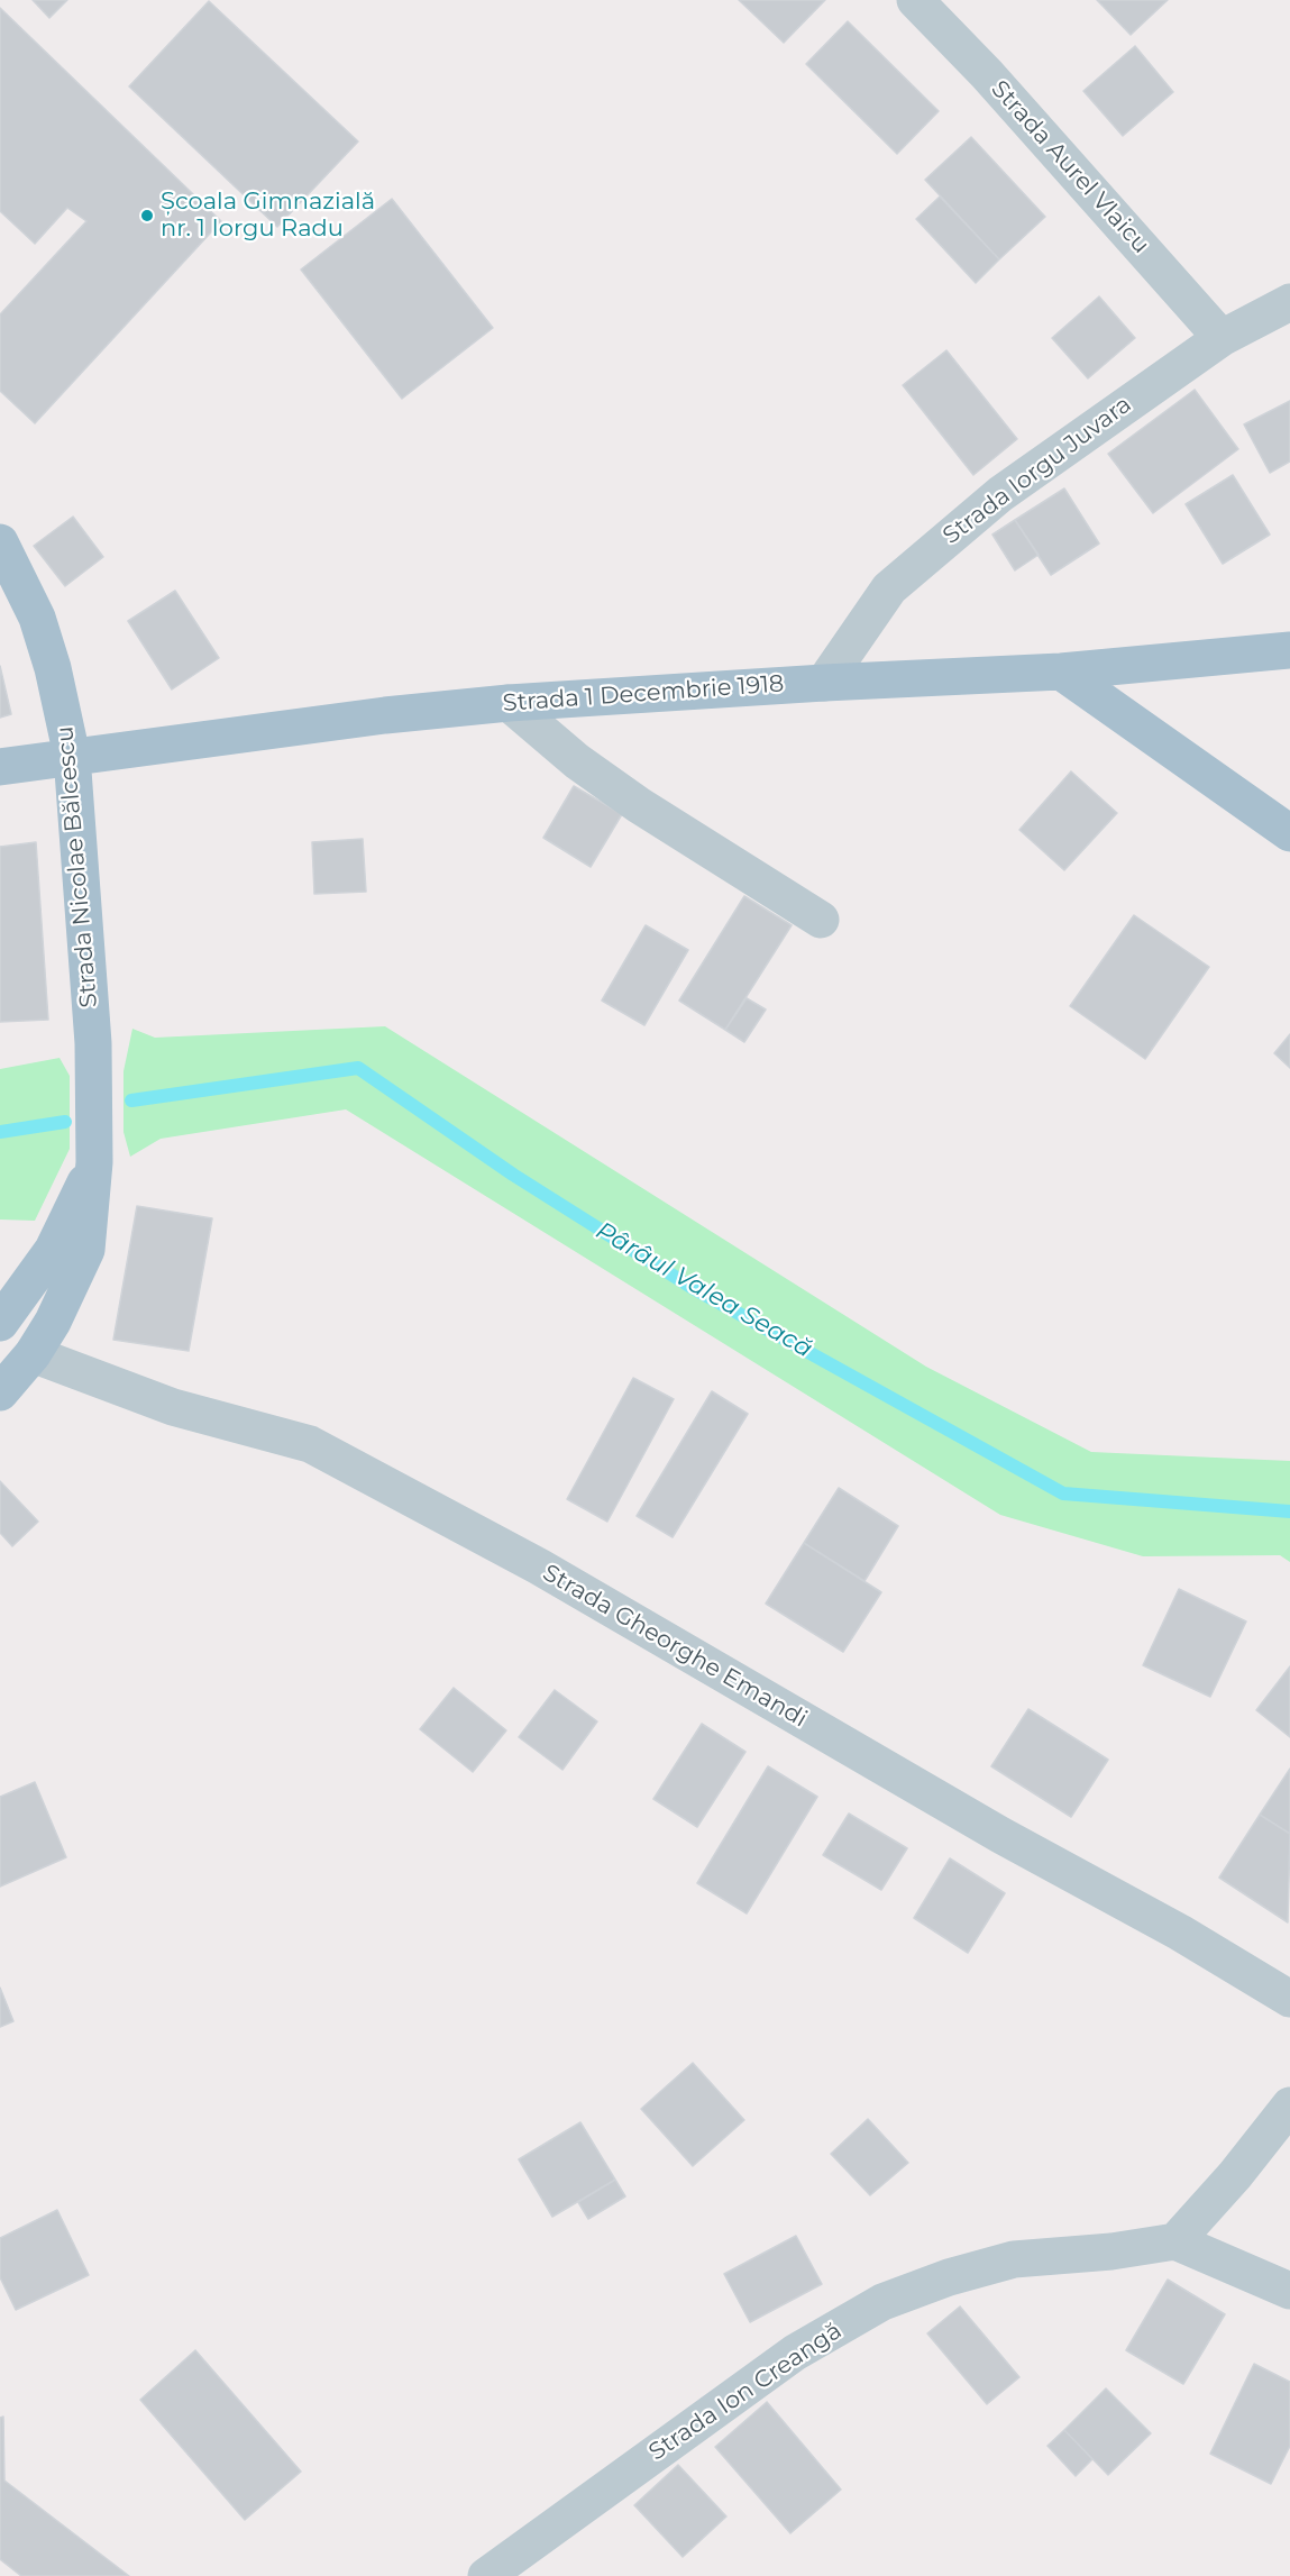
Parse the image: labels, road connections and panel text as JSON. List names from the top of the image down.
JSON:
{
  "streets": {
    "main road": ["Strada 1 Decembrie 1918", "Strada Nicolae Bălcescu"],
    "street": [
      "Strada Aurel Vlaicu",
      "Strada Iorgu Juvara",
      "Strada Gheorghe Emandi",
      "Strada Ion Creangă"
    ]
  },
  "crossings": [
    ["Strada Aurel Vlaicu", "Strada Iorgu Juvara"],
    ["Strada Iorgu Juvara", "Strada 1 Decembrie 1918"],
    ["Strada 1 Decembrie 1918", "Strada Nicolae Bălcescu"],
    ["Strada Nicolae Bălcescu", "Strada Gheorghe Emandi"]
  ],
  "water": ["Pârâul Valea Seacă"],
  "places": ["Școala Gimnazială nr. 1 Iorgu Radu"]
}
